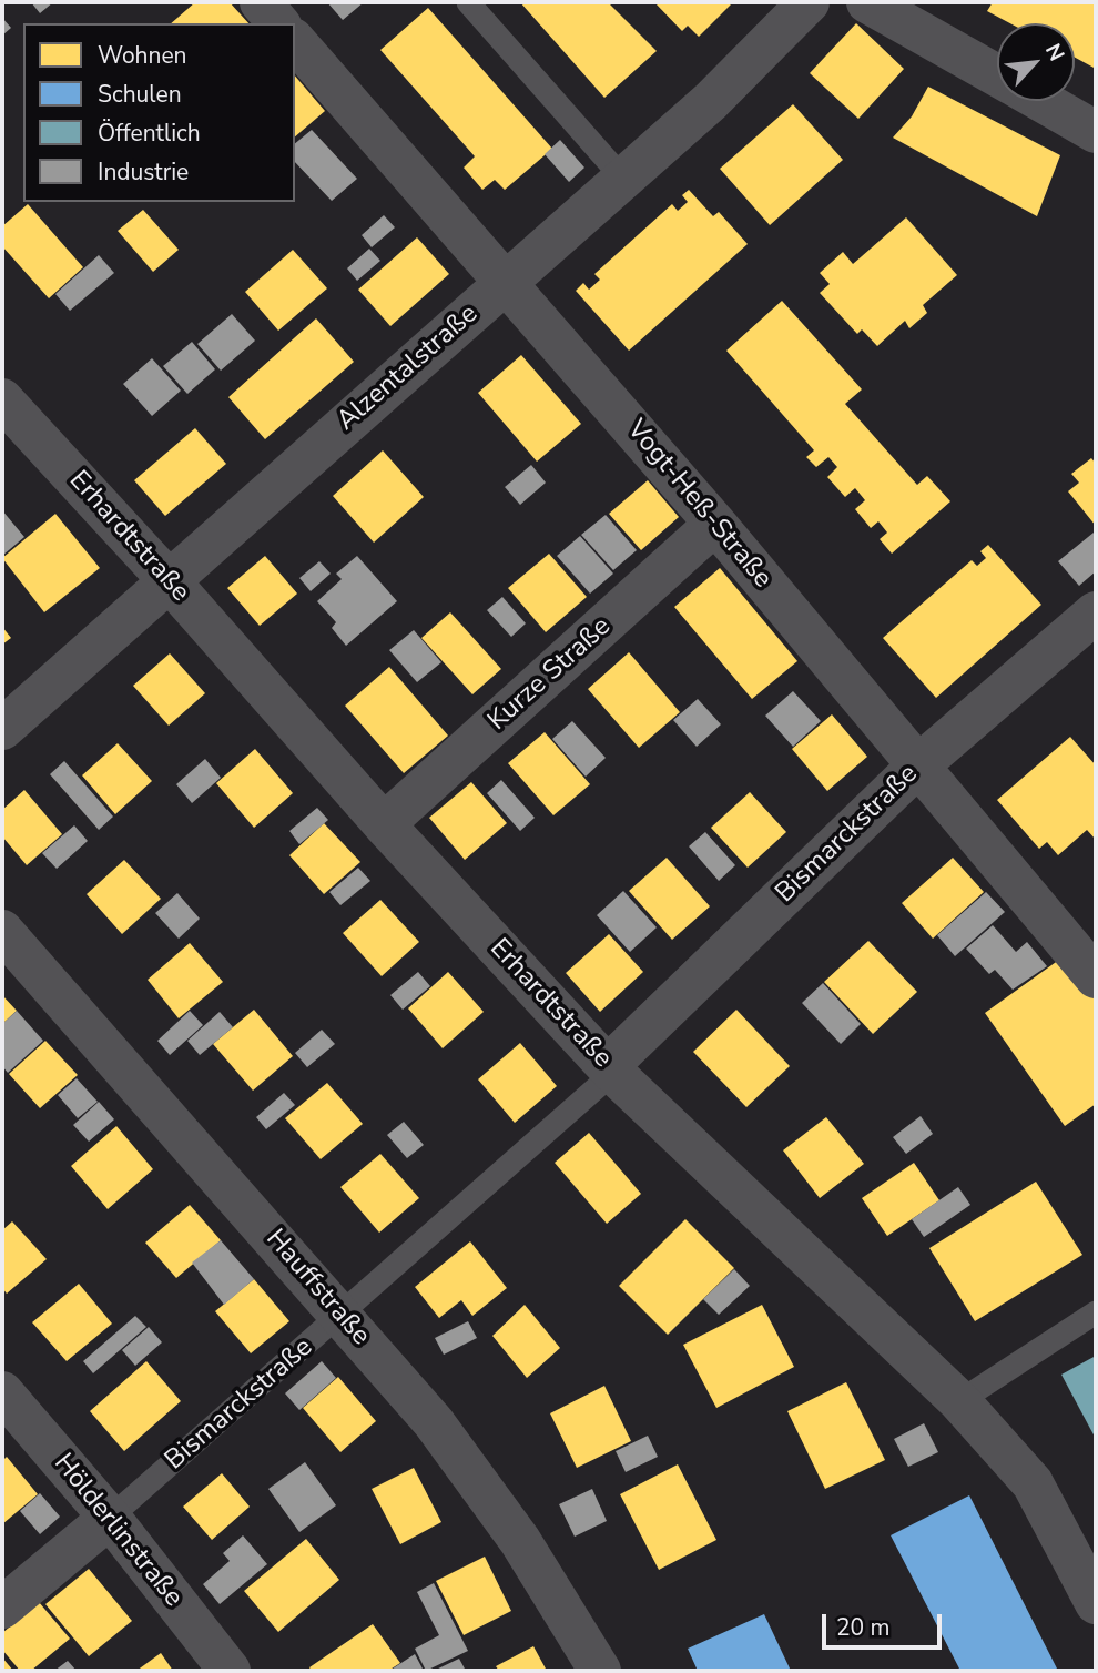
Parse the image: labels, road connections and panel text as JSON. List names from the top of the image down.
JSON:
{
  "streets": {
    "street": [
      "Alzentalstraße",
      "Vogt-Heß-Straße",
      "Erhardtstraße",
      "Kurze Straße",
      "Bismarckstraße",
      "Hauffstraße",
      "Hölderlinstraße"
    ]
  },
  "crossings": [
    ["Alzentalstraße", "Vogt-Heß-Straße"],
    ["Alzentalstraße", "Erhardtstraße"],
    ["Vogt-Heß-Straße", "Kurze Straße"],
    ["Vogt-Heß-Straße", "Bismarckstraße"],
    ["Erhardtstraße", "Kurze Straße"],
    ["Erhardtstraße", "Bismarckstraße"],
    ["Bismarckstraße", "Hauffstraße"],
    ["Bismarckstraße", "Hölderlinstraße"]
  ],
  "legend": [
    "Wohnen",
    "Schulen",
    "Öffentlich",
    "Industrie"
  ],
  "scale_bar": "20 m",
  "north": "top right"
}
